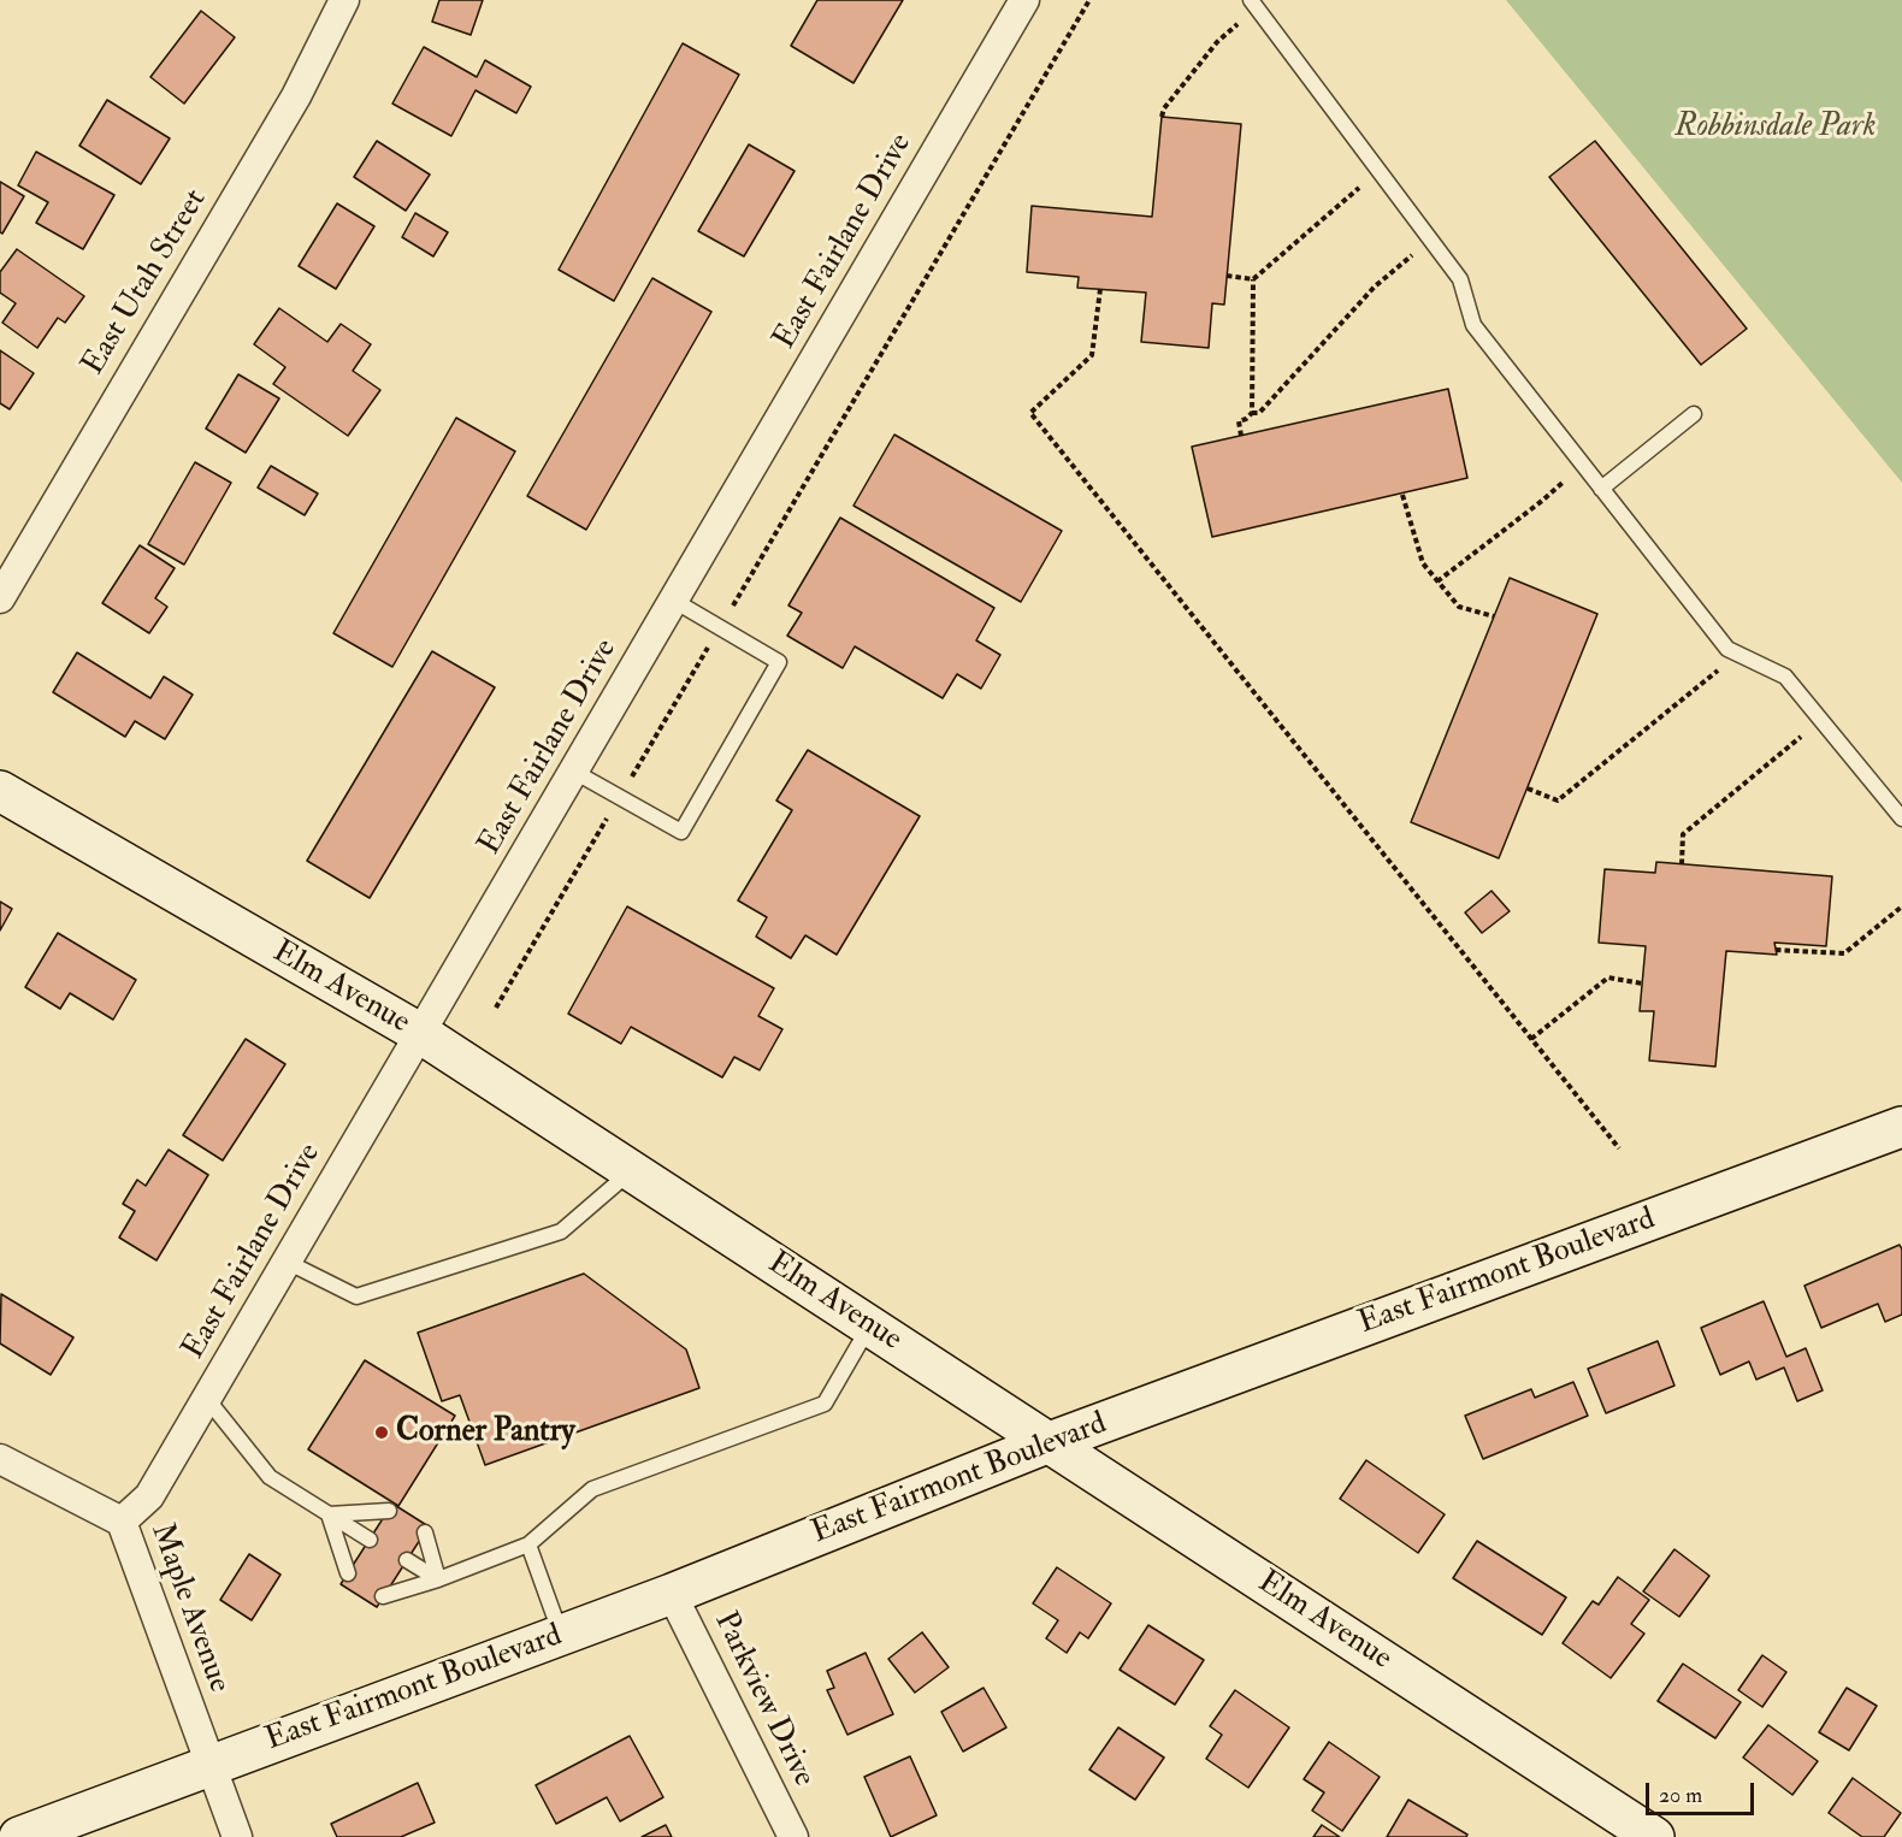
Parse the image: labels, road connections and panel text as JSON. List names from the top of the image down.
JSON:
{
  "streets": {
    "street": [
      "East Fairlane Drive",
      "East Utah Street",
      "Elm Avenue",
      "East Fairmont Boulevard",
      "Maple Avenue",
      "Parkview Drive"
    ]
  },
  "crossings": [
    ["East Fairlane Drive", "Elm Avenue"],
    ["East Fairlane Drive", "Maple Avenue"],
    ["Elm Avenue", "East Fairmont Boulevard"],
    ["East Fairmont Boulevard", "Maple Avenue"],
    ["East Fairmont Boulevard", "Parkview Drive"]
  ],
  "parks": ["Robbinsdale Park"],
  "places": ["Corner Pantry"],
  "scale_bar": "20 m"
}
